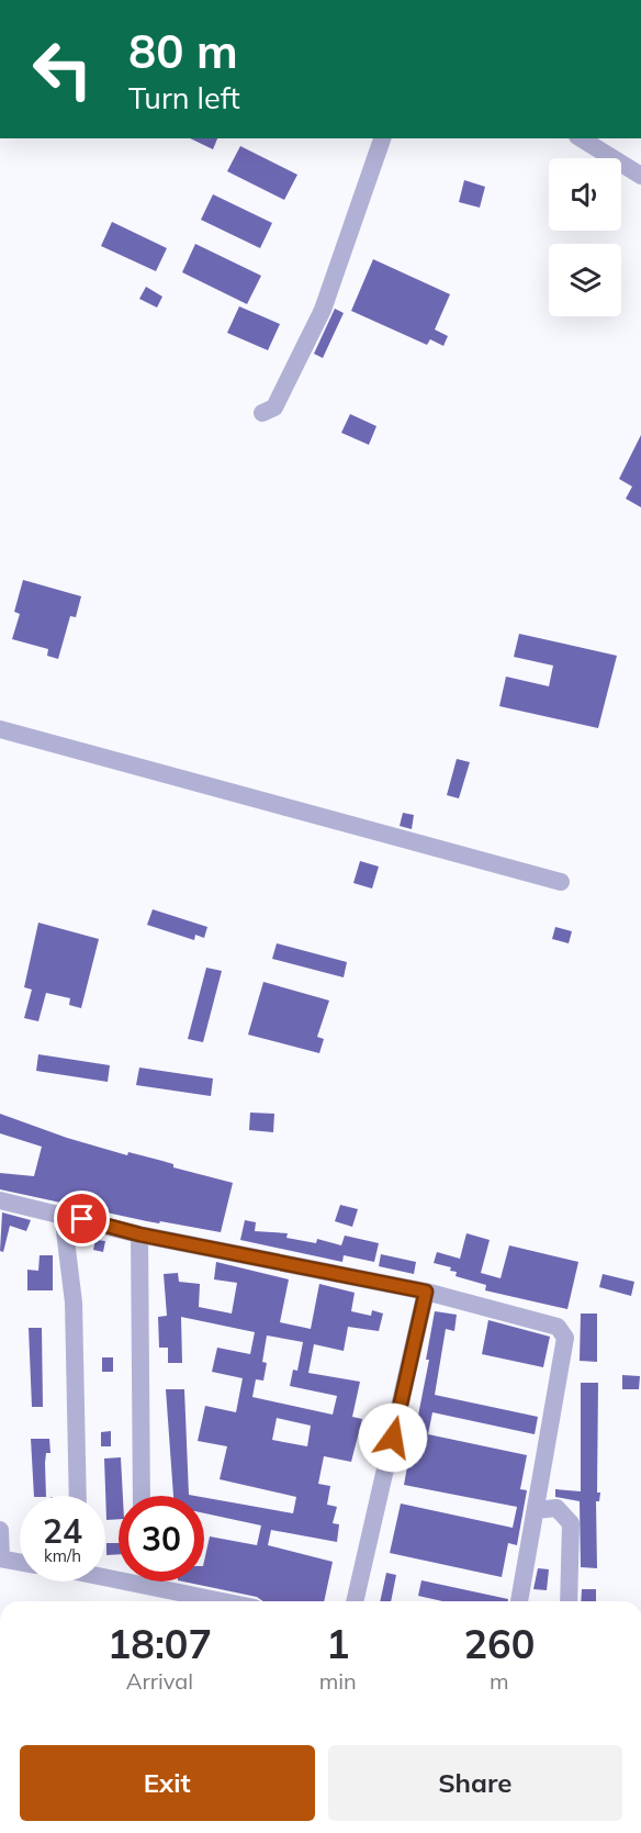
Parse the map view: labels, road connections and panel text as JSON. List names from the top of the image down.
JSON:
{
  "page": {
    "turn": ["80 m", "Turn left"],
    "speed": "24 km/h",
    "limit": "30",
    "eta": [
      "18:07",
      "Arrival",
      "1",
      "min",
      "260",
      "m"
    ],
    "buttons": ["Exit", "Share"]
  }
}
